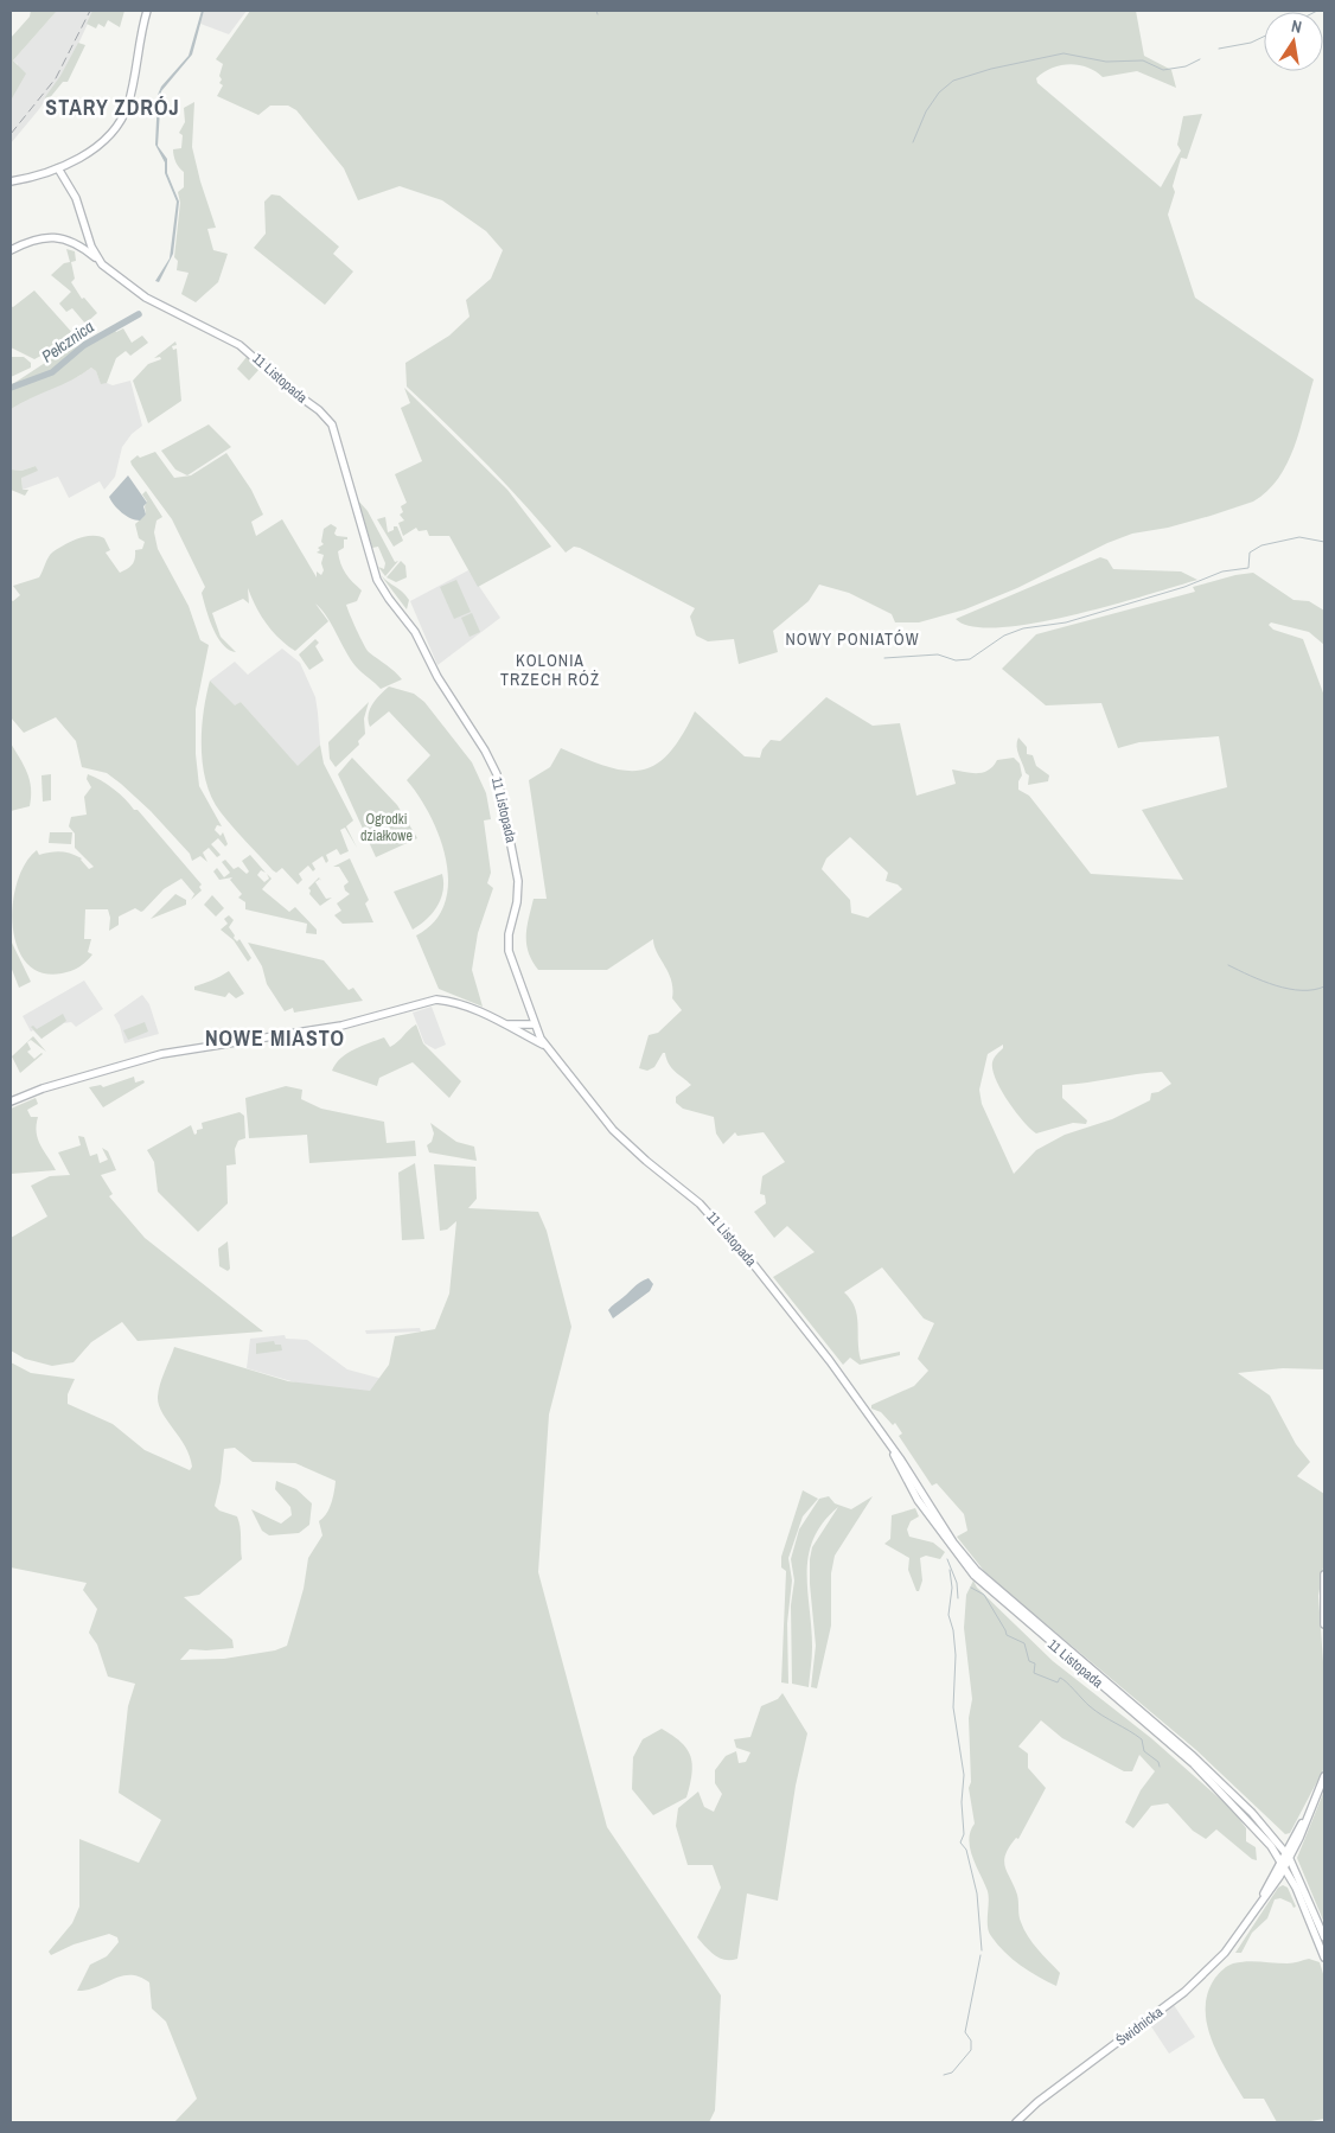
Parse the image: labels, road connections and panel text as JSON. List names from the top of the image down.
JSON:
{
  "streets": {
    "main road": ["11 Listopada", "Świdnicka"]
  },
  "crossings": [
    ["11 Listopada", "Świdnicka"]
  ],
  "districts": [
    "STARY ZDRÓJ",
    "NOWY PONIATÓW",
    "KOLONIA TRZECH RÓŻ",
    "NOWE MIASTO"
  ],
  "water": ["Pełcznica"],
  "parks": ["Ogrodki działkowe"],
  "north": "top"
}
